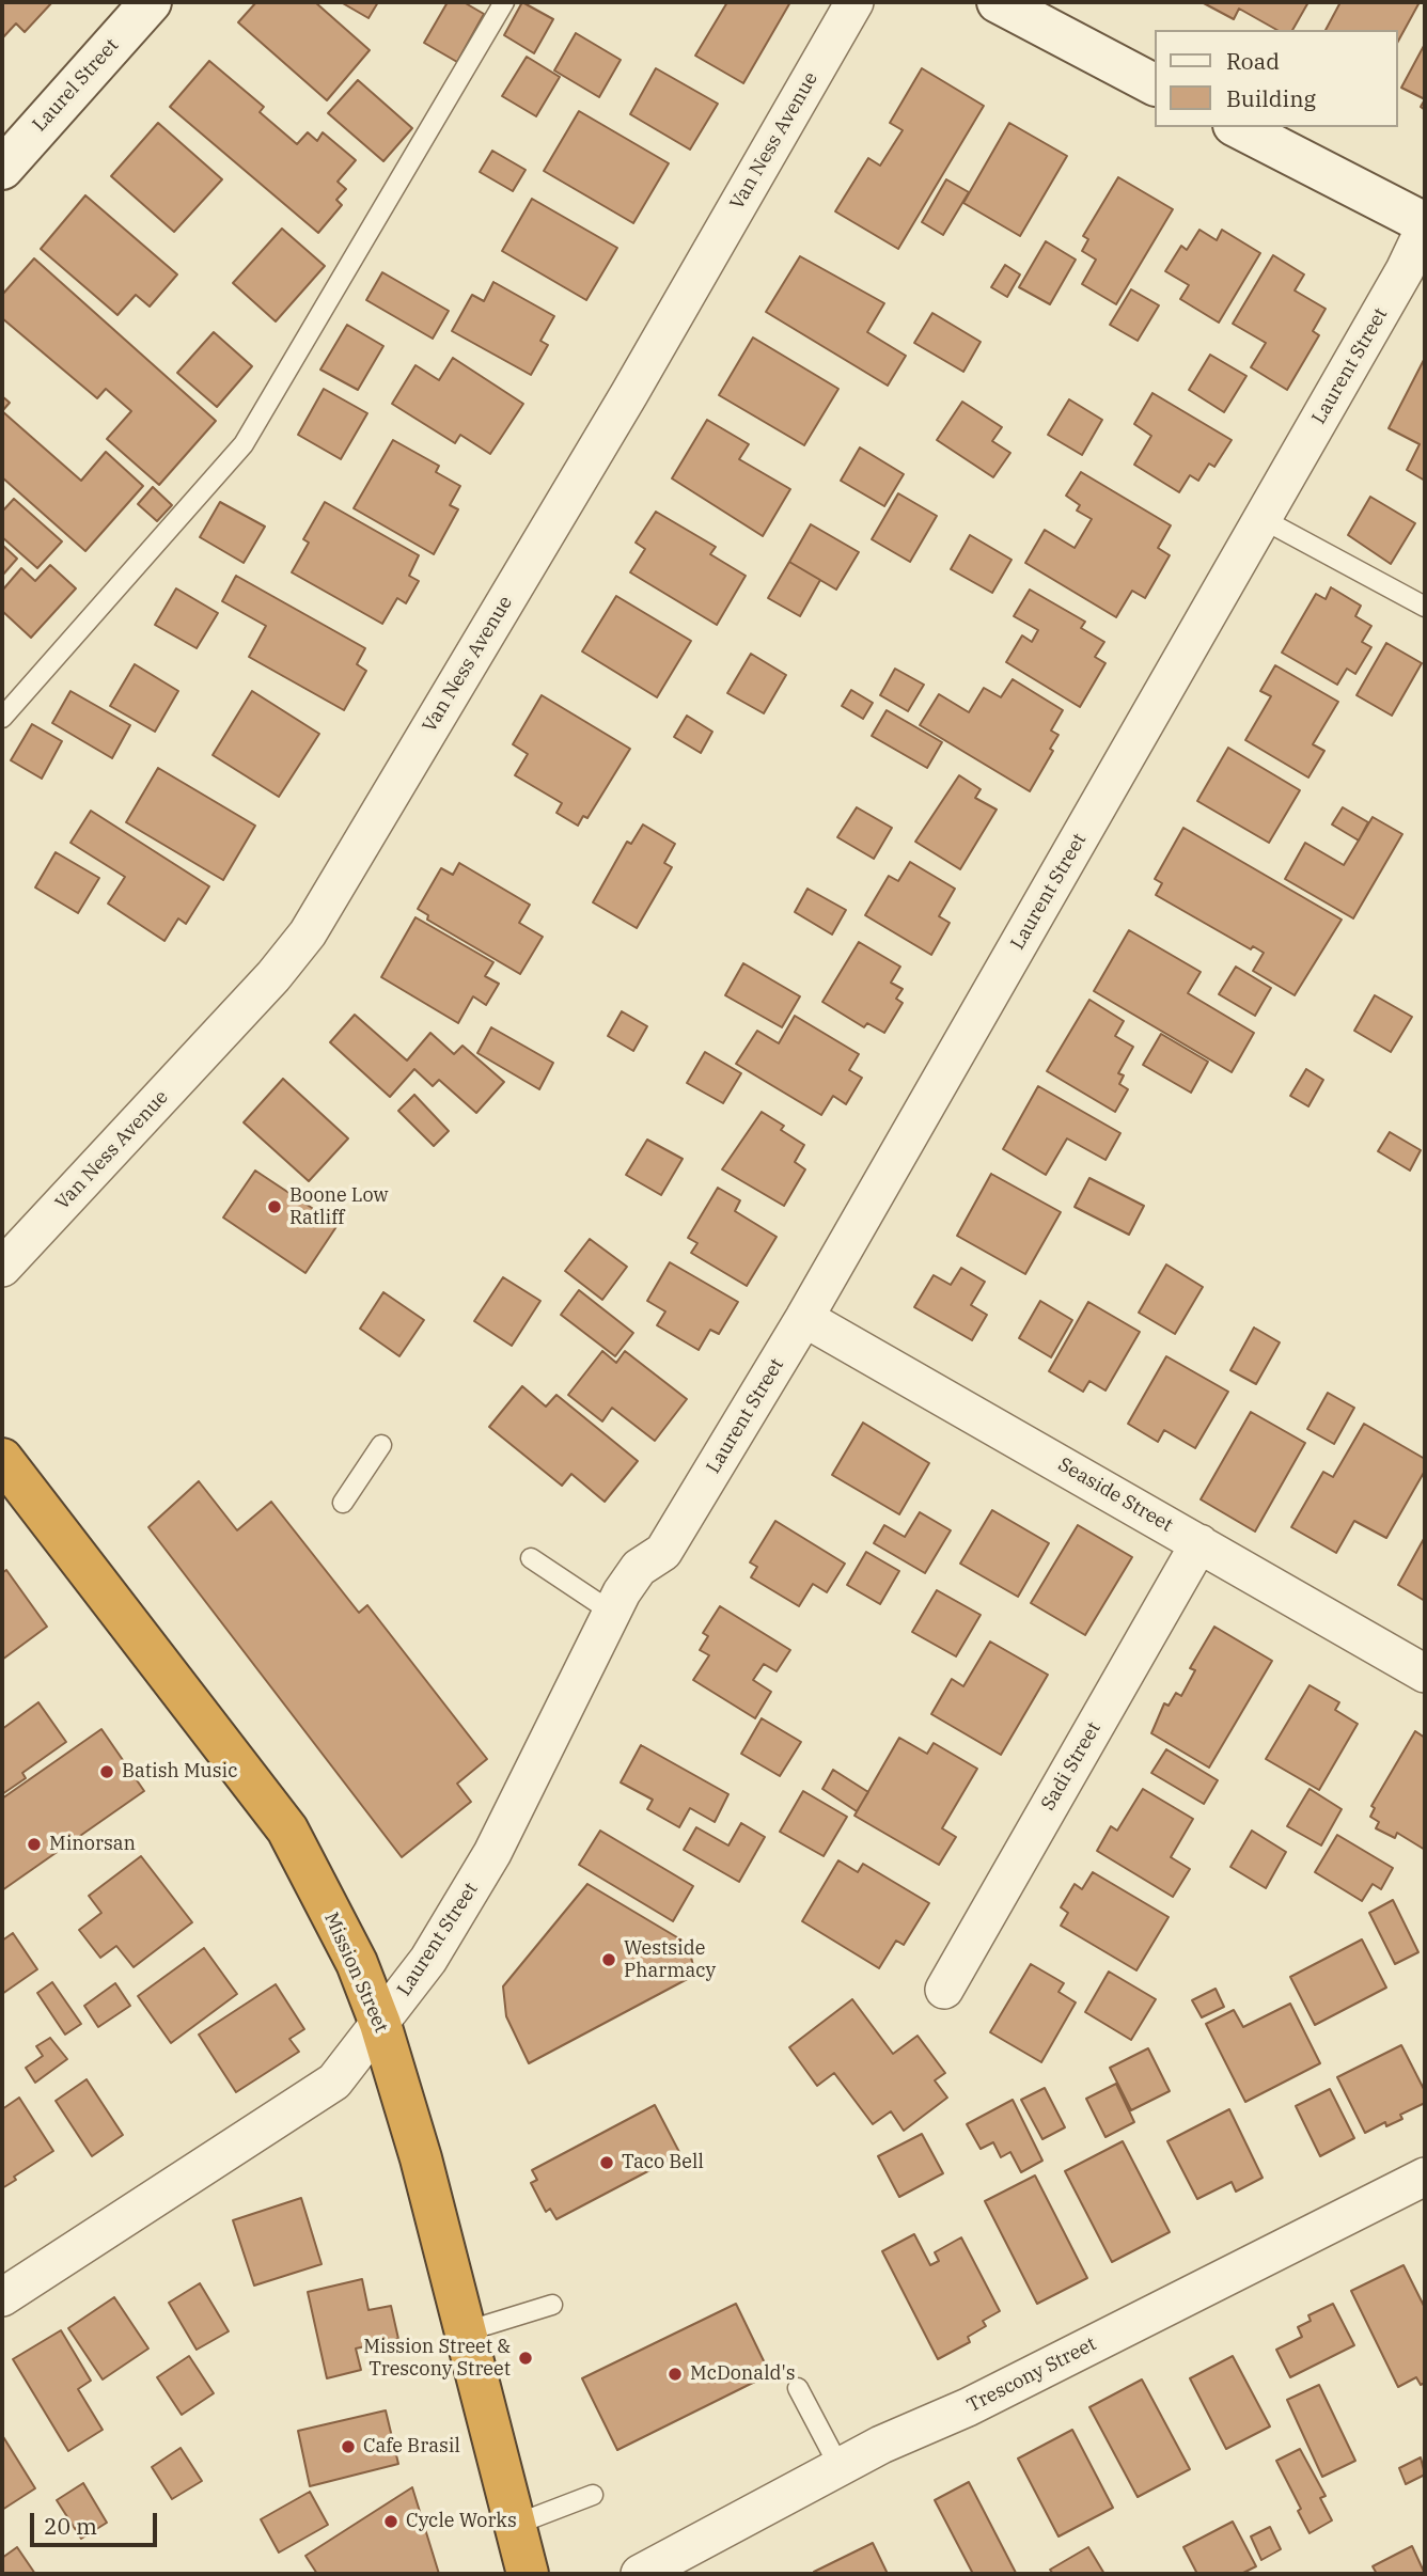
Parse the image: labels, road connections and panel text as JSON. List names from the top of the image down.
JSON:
{
  "streets": {
    "highway": ["Mission Street"],
    "street": [
      "Laurel Street",
      "Van Ness Avenue",
      "Laurent Street",
      "Seaside Street",
      "Sadi Street",
      "Trescony Street"
    ]
  },
  "crossings": [
    ["Laurent Street", "Seaside Street"],
    ["Laurent Street", "Mission Street"],
    ["Seaside Street", "Sadi Street"]
  ],
  "places": [
    "Boone Low Ratliff",
    "Batish Music",
    "Minorsan",
    "Westside Pharmacy",
    "Taco Bell",
    "Mission Street & Trescony Street",
    "McDonald's",
    "Cafe Brasil",
    "Cycle Works"
  ],
  "legend": ["Road", "Building"],
  "scale_bar": "20 m"
}
